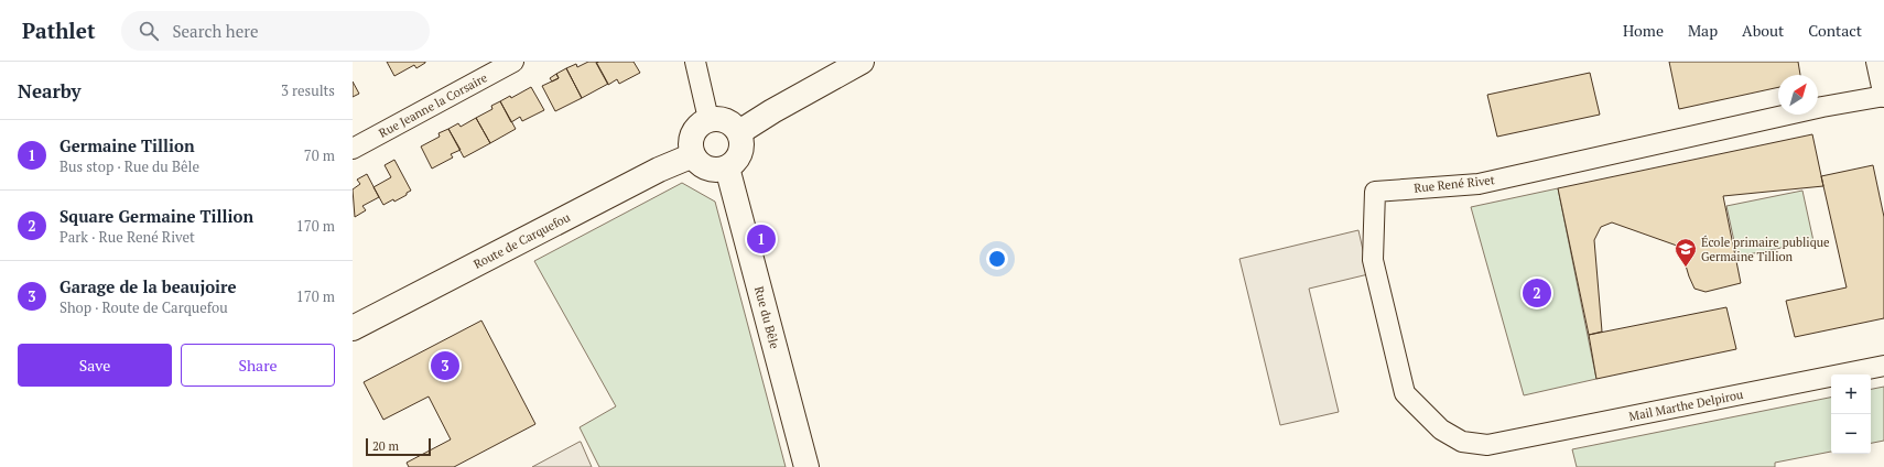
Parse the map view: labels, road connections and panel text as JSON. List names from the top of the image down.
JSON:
{
  "streets": {
    "main road": ["Route de Carquefou", "Rue du Bêle"],
    "street": ["Rue Jeanne la Corsaire", "Rue René Rivet", "Mail Marthe Delpirou"]
  },
  "crossings": [
    ["Rue René Rivet", "Mail Marthe Delpirou"],
    ["Route de Carquefou", "Rue du Bêle"]
  ],
  "places": {
    "school or university": ["École primaire publique Germaine Tillion"]
  },
  "scale_bar": "20 m",
  "north": "top right",
  "page": {
    "header": "Pathlet",
    "search": "Search here",
    "nav": [
      "Home",
      "Map",
      "About",
      "Contact"
    ],
    "heading": ["Nearby", "3 results"],
    "list": [
      {
        "mark": "1",
        "name": "Germaine Tillion",
        "note": "Bus stop · Rue du Bêle",
        "value": "70 m"
      },
      {
        "mark": "2",
        "name": "Square Germaine Tillion",
        "note": "Park · Rue René Rivet",
        "value": "170 m"
      },
      {
        "mark": "3",
        "name": "Garage de la beaujoire",
        "note": "Shop · Route de Carquefou",
        "value": "170 m"
      }
    ],
    "pins": ["1", "2", "3"],
    "buttons": ["Save", "Share"],
    "map_buttons": ["+", "−"],
    "scale": "20 m"
  }
}
